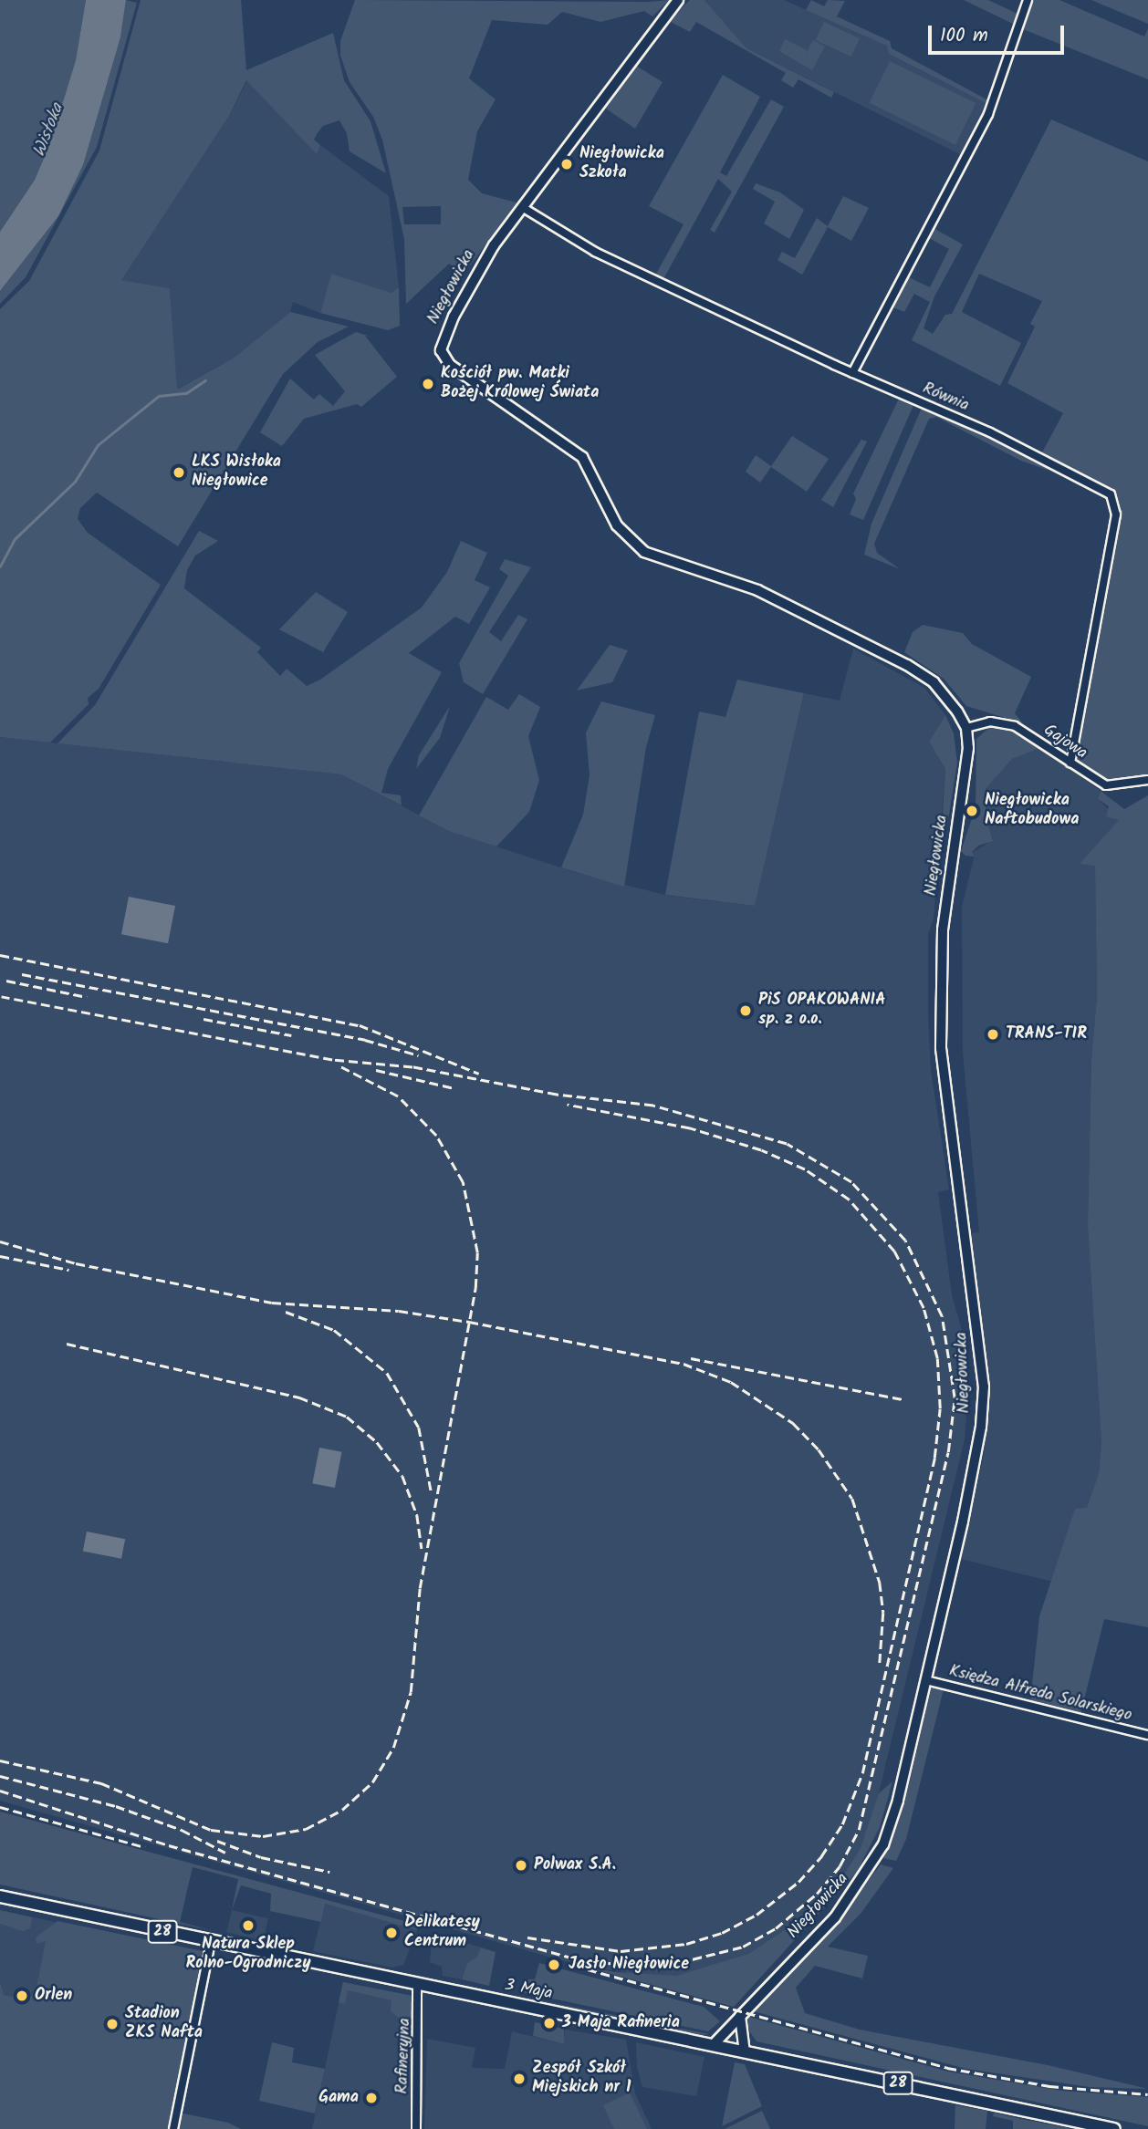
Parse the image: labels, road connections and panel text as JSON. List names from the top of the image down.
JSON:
{
  "streets": {
    "main road": ["28", "3 Maja"],
    "street": [
      "Niegłowicka",
      "Równia",
      "Gajowa",
      "Księdza Alfreda Solarskiego",
      "Rafineryjna"
    ]
  },
  "crossings": [
    ["Niegłowicka", "Równia"],
    ["Niegłowicka", "Gajowa"],
    ["Niegłowicka", "Księdza Alfreda Solarskiego"],
    ["Niegłowicka", "3 Maja"],
    ["Równia", "Gajowa"],
    ["3 Maja", "Rafineryjna"]
  ],
  "water": ["Wisłoka"],
  "places": [
    "Niegłowicka Szkoła",
    "Kościół pw. Matki Bożej Królowej Świata",
    "LKS Wisłoka Niegłowice",
    "Niegłowicka Naftobudowa",
    "PiS OPAKOWANIA sp. z o.o.",
    "TRANS-TIR",
    "Polwax S.A.",
    "Natura Sklep Rolno-Ogrodniczy",
    "Delikatesy Centrum",
    "Jasło Niegłowice",
    "Orlen",
    "3 Maja Rafineria",
    "Stadion ZKS Nafta",
    "Zespół Szkół Miejskich nr 1",
    "Gama"
  ],
  "scale_bar": "100 m"
}
